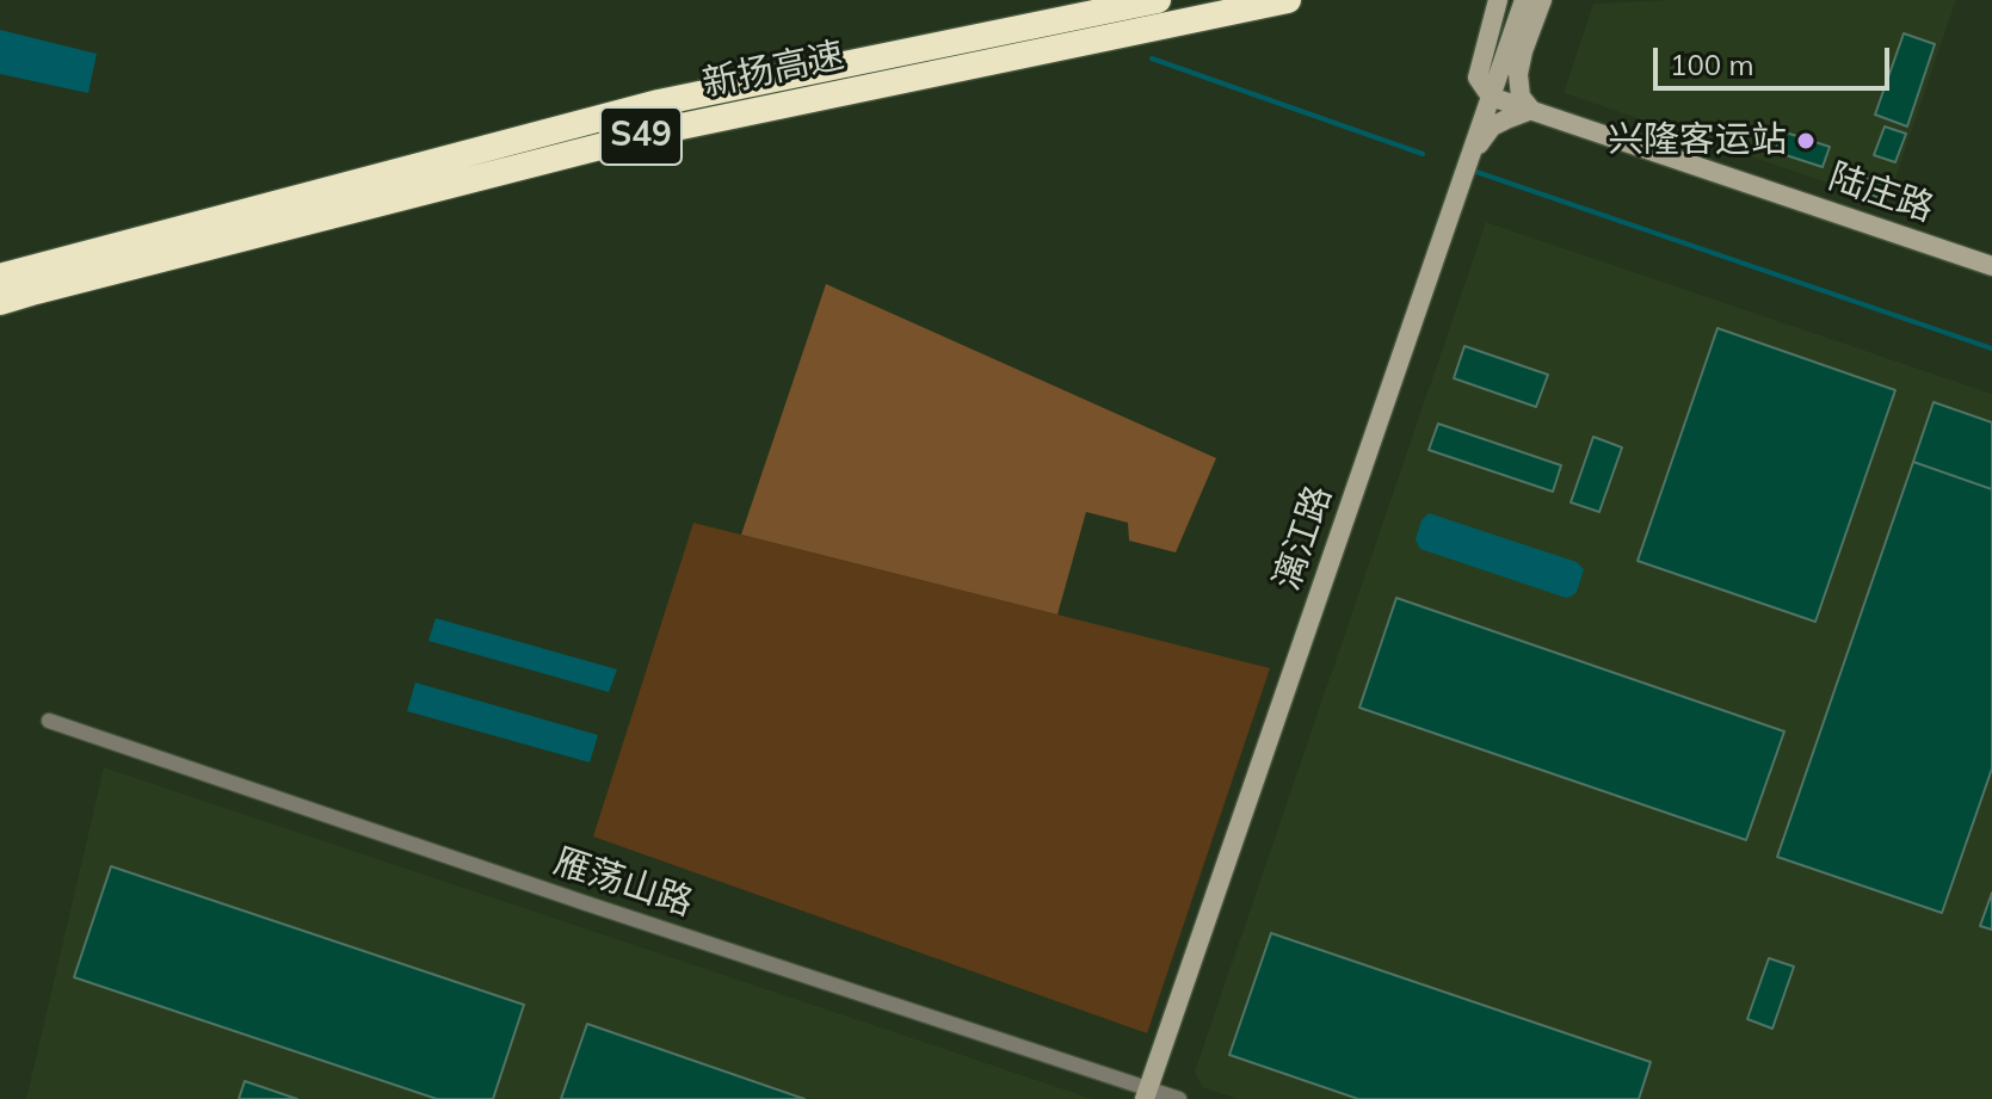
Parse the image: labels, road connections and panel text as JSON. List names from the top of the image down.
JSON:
{
  "streets": {
    "highway": ["新扬高速", "S49"],
    "street": ["陆庄路", "漓江路", "雁荡山路"]
  },
  "crossings": [
    ["陆庄路", "漓江路"],
    ["漓江路", "雁荡山路"]
  ],
  "places": ["兴隆客运站"],
  "scale_bar": "100 m"
}
